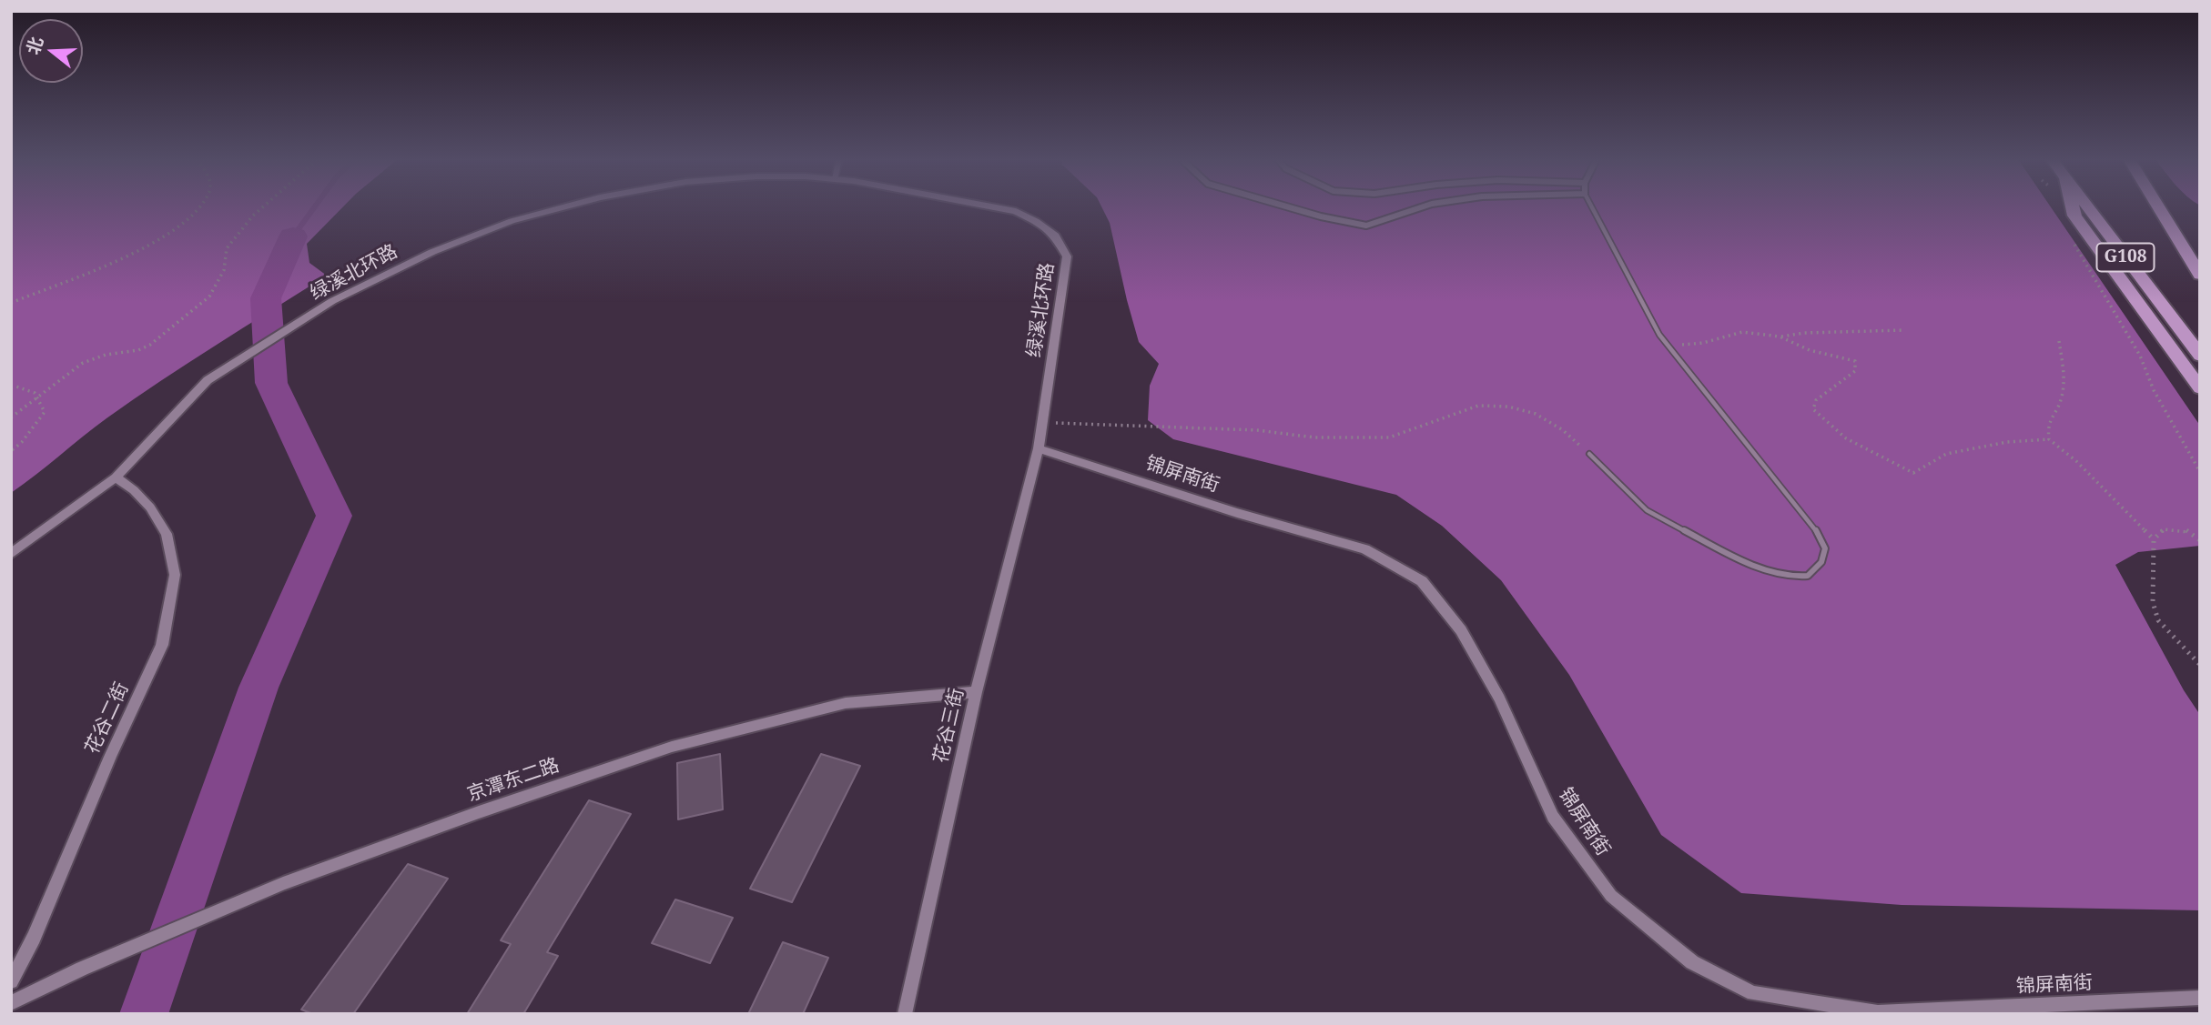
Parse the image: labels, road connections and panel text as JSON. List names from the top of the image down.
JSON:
{
  "streets": {
    "highway": ["G108"],
    "street": [
      "绿溪北环路",
      "锦屏南街",
      "花谷二街",
      "花谷三街",
      "京潭东二路"
    ]
  },
  "crossings": [
    ["绿溪北环路", "锦屏南街"],
    ["绿溪北环路", "花谷二街"],
    ["绿溪北环路", "花谷三街"],
    ["锦屏南街", "花谷三街"],
    ["花谷三街", "京潭东二路"]
  ],
  "north": "left"
}
